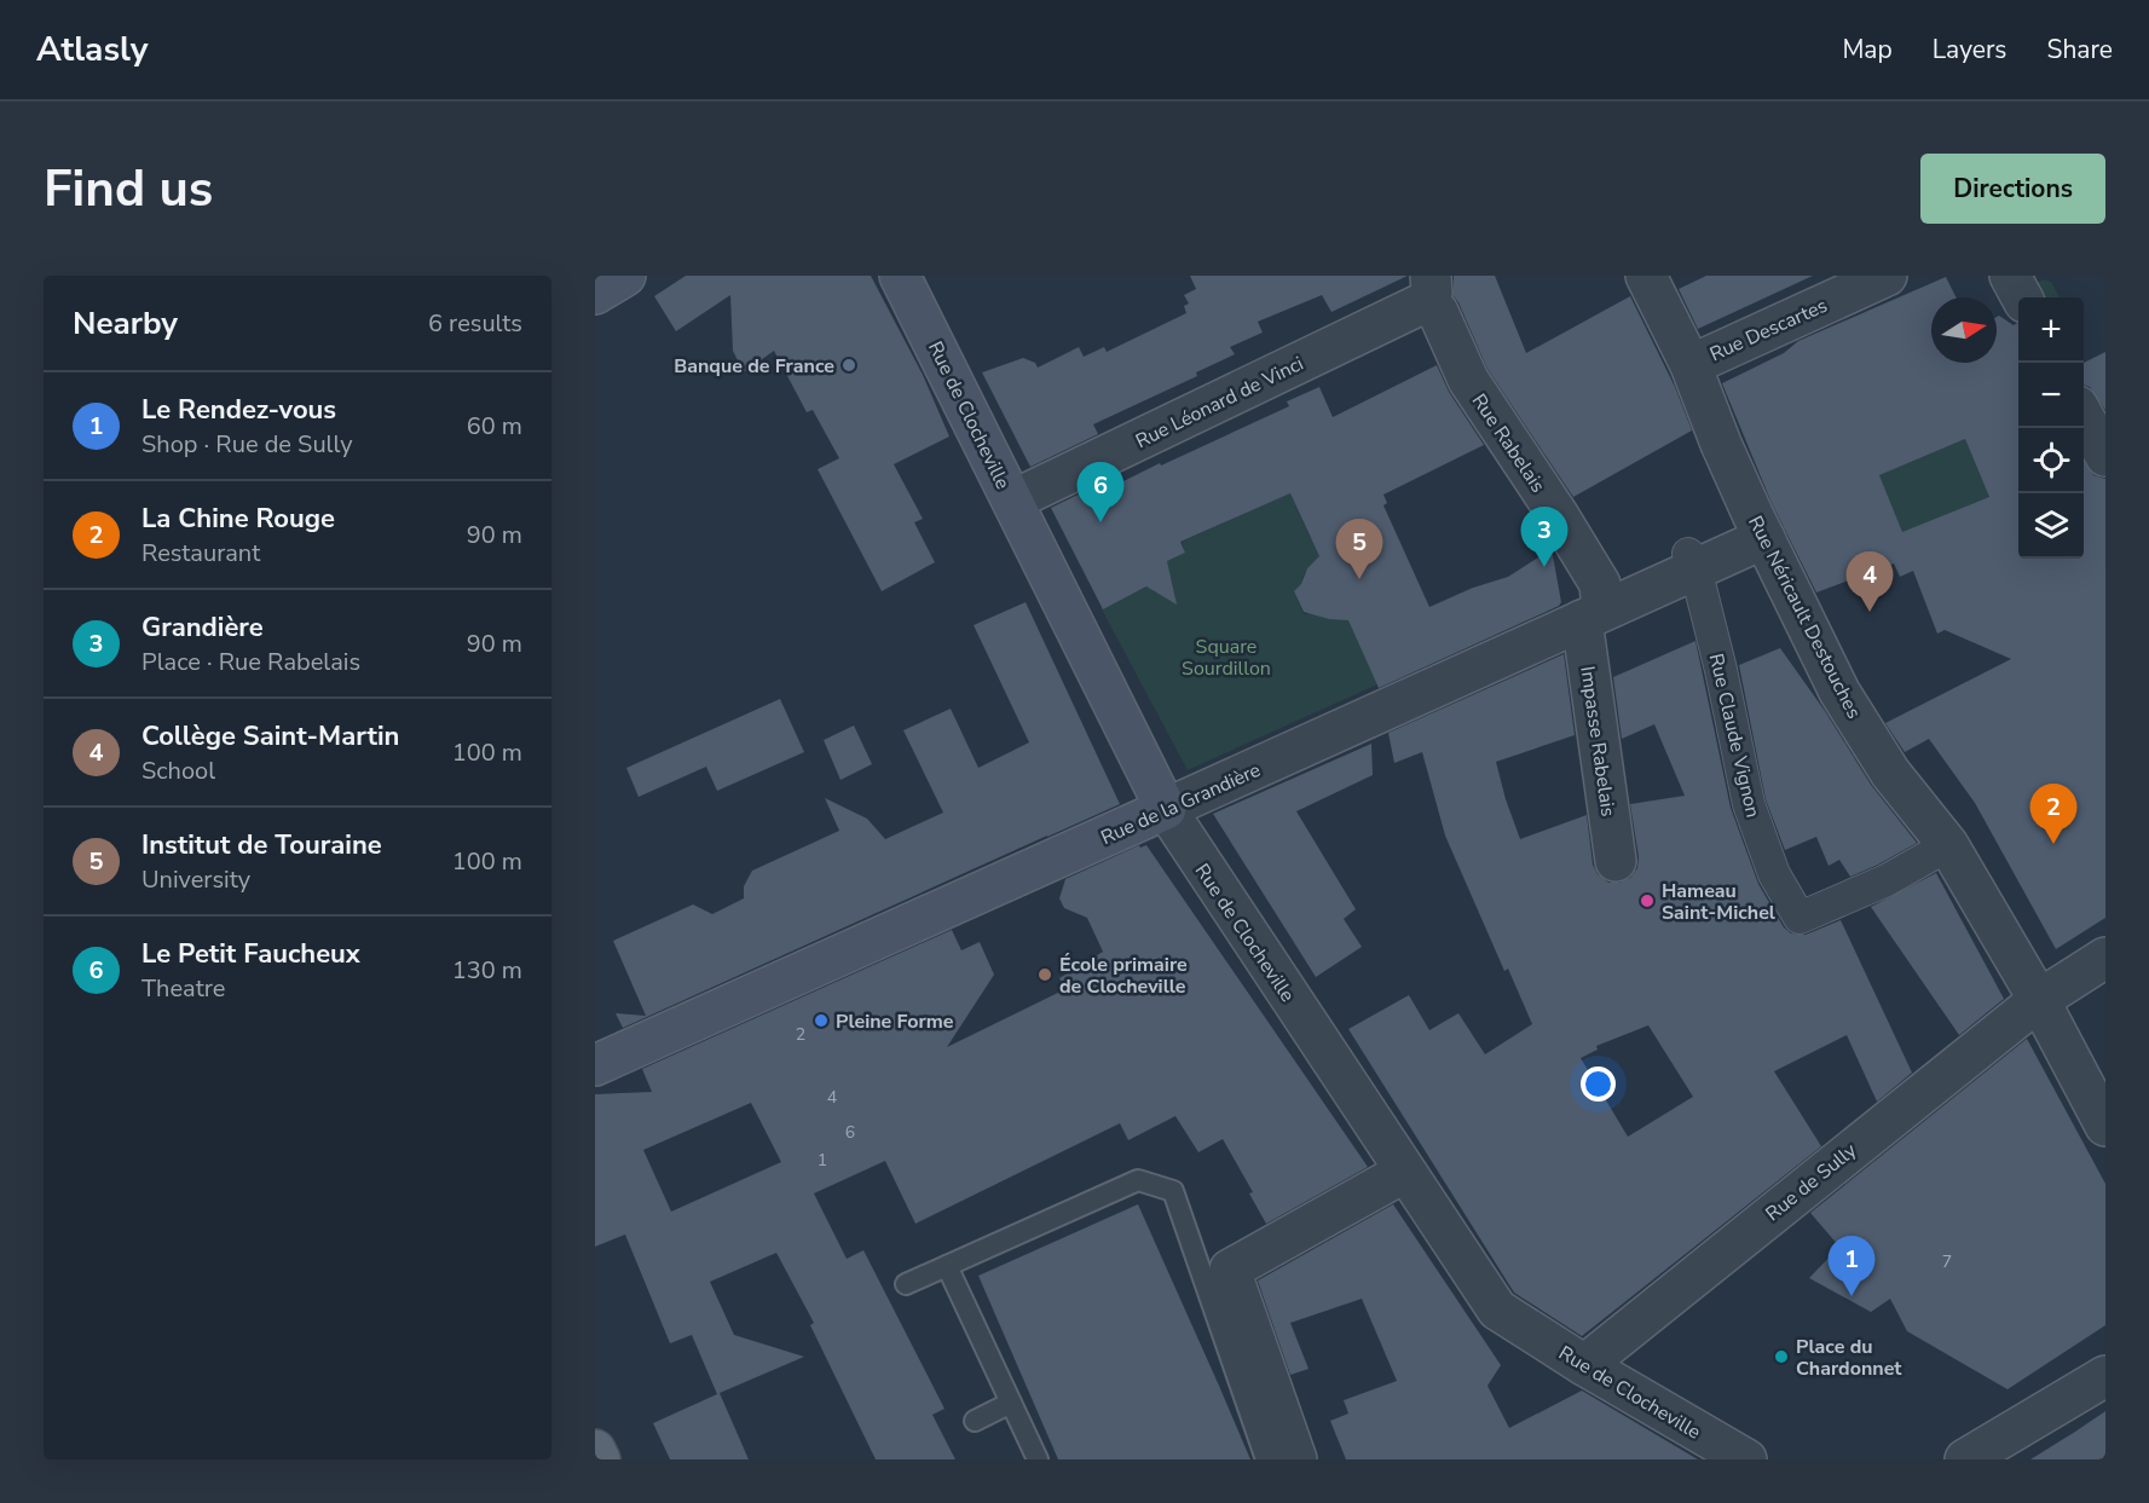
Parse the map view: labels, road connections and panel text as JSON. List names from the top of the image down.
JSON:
{
  "streets": {
    "main road": ["Rue de Clocheville", "Rue de la Grandière"],
    "street": [
      "Rue Descartes",
      "Rue Léonard de Vinci",
      "Rue Rabelais",
      "Rue Néricault Destouches",
      "Rue Claude Vignon",
      "Impasse Rabelais",
      "Rue de Sully"
    ]
  },
  "crossings": [
    ["Rue Descartes", "Rue Néricault Destouches"],
    ["Rue Léonard de Vinci", "Rue de Clocheville"],
    ["Rue Léonard de Vinci", "Rue Rabelais"],
    ["Rue de Clocheville", "Rue de la Grandière"],
    ["Rue de Clocheville", "Rue de Sully"],
    ["Rue Rabelais", "Impasse Rabelais"],
    ["Rue Rabelais", "Rue de la Grandière"],
    ["Rue Néricault Destouches", "Rue Claude Vignon"],
    ["Rue Néricault Destouches", "Rue de la Grandière"],
    ["Rue Néricault Destouches", "Rue de Sully"],
    ["Rue Claude Vignon", "Rue de la Grandière"],
    ["Impasse Rabelais", "Rue de la Grandière"]
  ],
  "parks": ["Square Sourdillon"],
  "places": [
    "Banque de France",
    "Hameau Saint-Michel",
    "École primaire de Clocheville",
    "Pleine Forme",
    "Place du Chardonnet"
  ],
  "house_numbers": [
    "2",
    "4",
    "6",
    "1",
    "7"
  ],
  "north": "right",
  "page": {
    "header": "Atlasly",
    "nav": ["Map", "Layers", "Share"],
    "buttons": "Directions",
    "title": "Find us",
    "heading": ["Nearby", "6 results"],
    "map_buttons": ["+", "−"],
    "list": [
      {
        "mark": "1",
        "name": "Le Rendez-vous",
        "note": "Shop · Rue de Sully",
        "value": "60 m"
      },
      {
        "mark": "2",
        "name": "La Chine Rouge",
        "note": "Restaurant",
        "value": "90 m"
      },
      {
        "mark": "3",
        "name": "Grandière",
        "note": "Place · Rue Rabelais",
        "value": "90 m"
      },
      {
        "mark": "4",
        "name": "Collège Saint-Martin",
        "note": "School",
        "value": "100 m"
      },
      {
        "mark": "5",
        "name": "Institut de Touraine",
        "note": "University",
        "value": "100 m"
      },
      {
        "mark": "6",
        "name": "Le Petit Faucheux",
        "note": "Theatre",
        "value": "130 m"
      }
    ],
    "pins": [
      "6",
      "3",
      "5",
      "4",
      "2",
      "1"
    ]
  }
}
